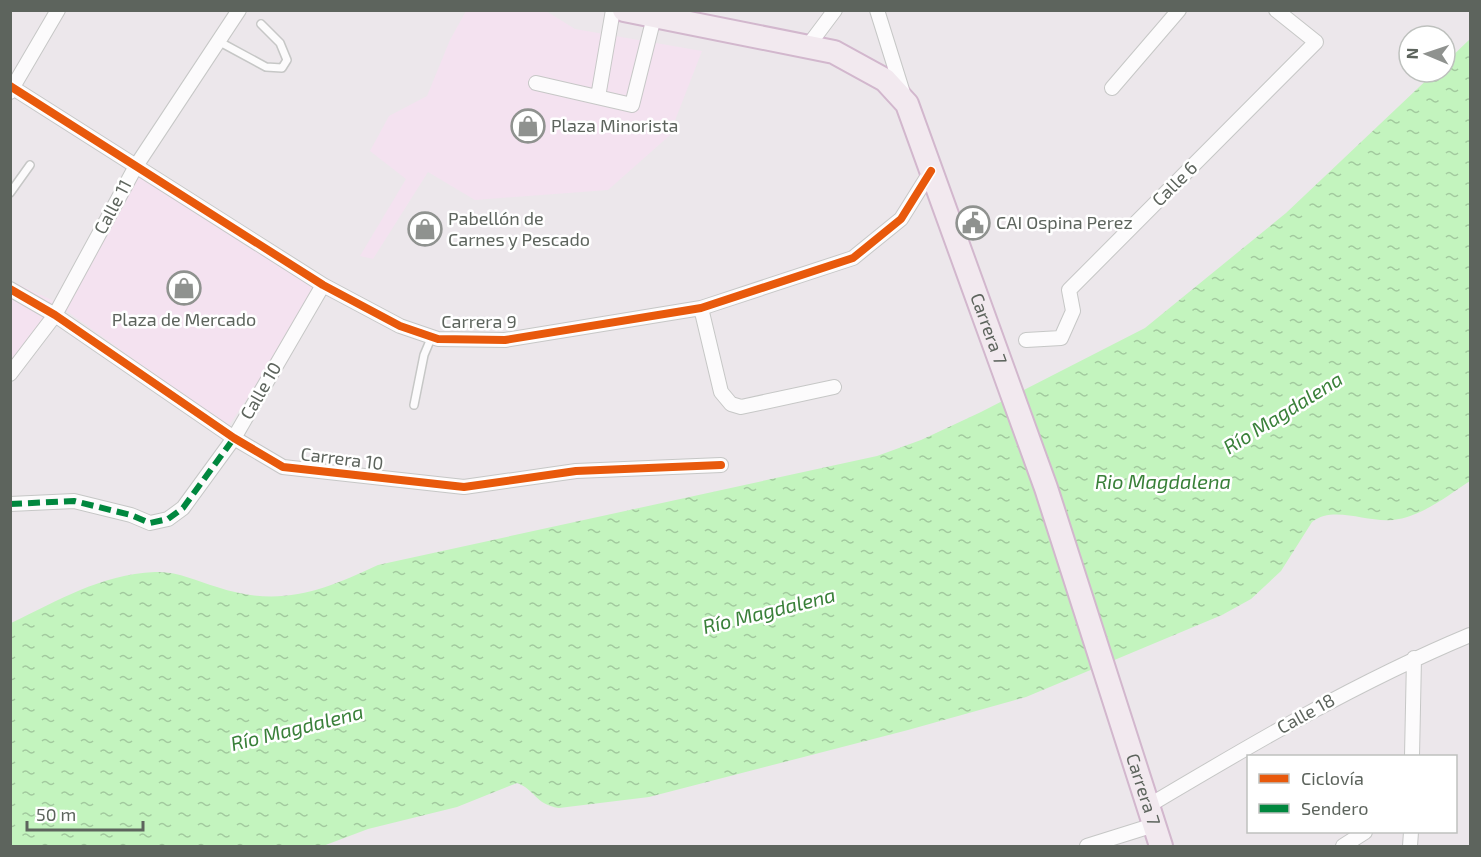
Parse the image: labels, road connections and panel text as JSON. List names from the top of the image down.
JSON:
{
  "streets": {
    "main road": ["Carrera 7"],
    "street": [
      "Calle 6",
      "Calle 11",
      "Carrera 9",
      "Calle 10",
      "Carrera 10",
      "Calle 18"
    ]
  },
  "crossings": [
    ["Calle 11", "Carrera 9"],
    ["Calle 11", "Carrera 10"],
    ["Carrera 9", "Carrera 7"],
    ["Carrera 9", "Calle 10"],
    ["Carrera 7", "Calle 18"],
    ["Calle 10", "Carrera 10"]
  ],
  "water": ["Río Magdalena", "Rio Magdalena"],
  "places": {
    "shop": ["Plaza Minorista", "Pabellón de Carnes y Pescado", "Plaza de Mercado"],
    "public building": ["CAI Ospina Perez"]
  },
  "legend": ["Ciclovía", "Sendero"],
  "scale_bar": "50 m",
  "north": "left"
}
